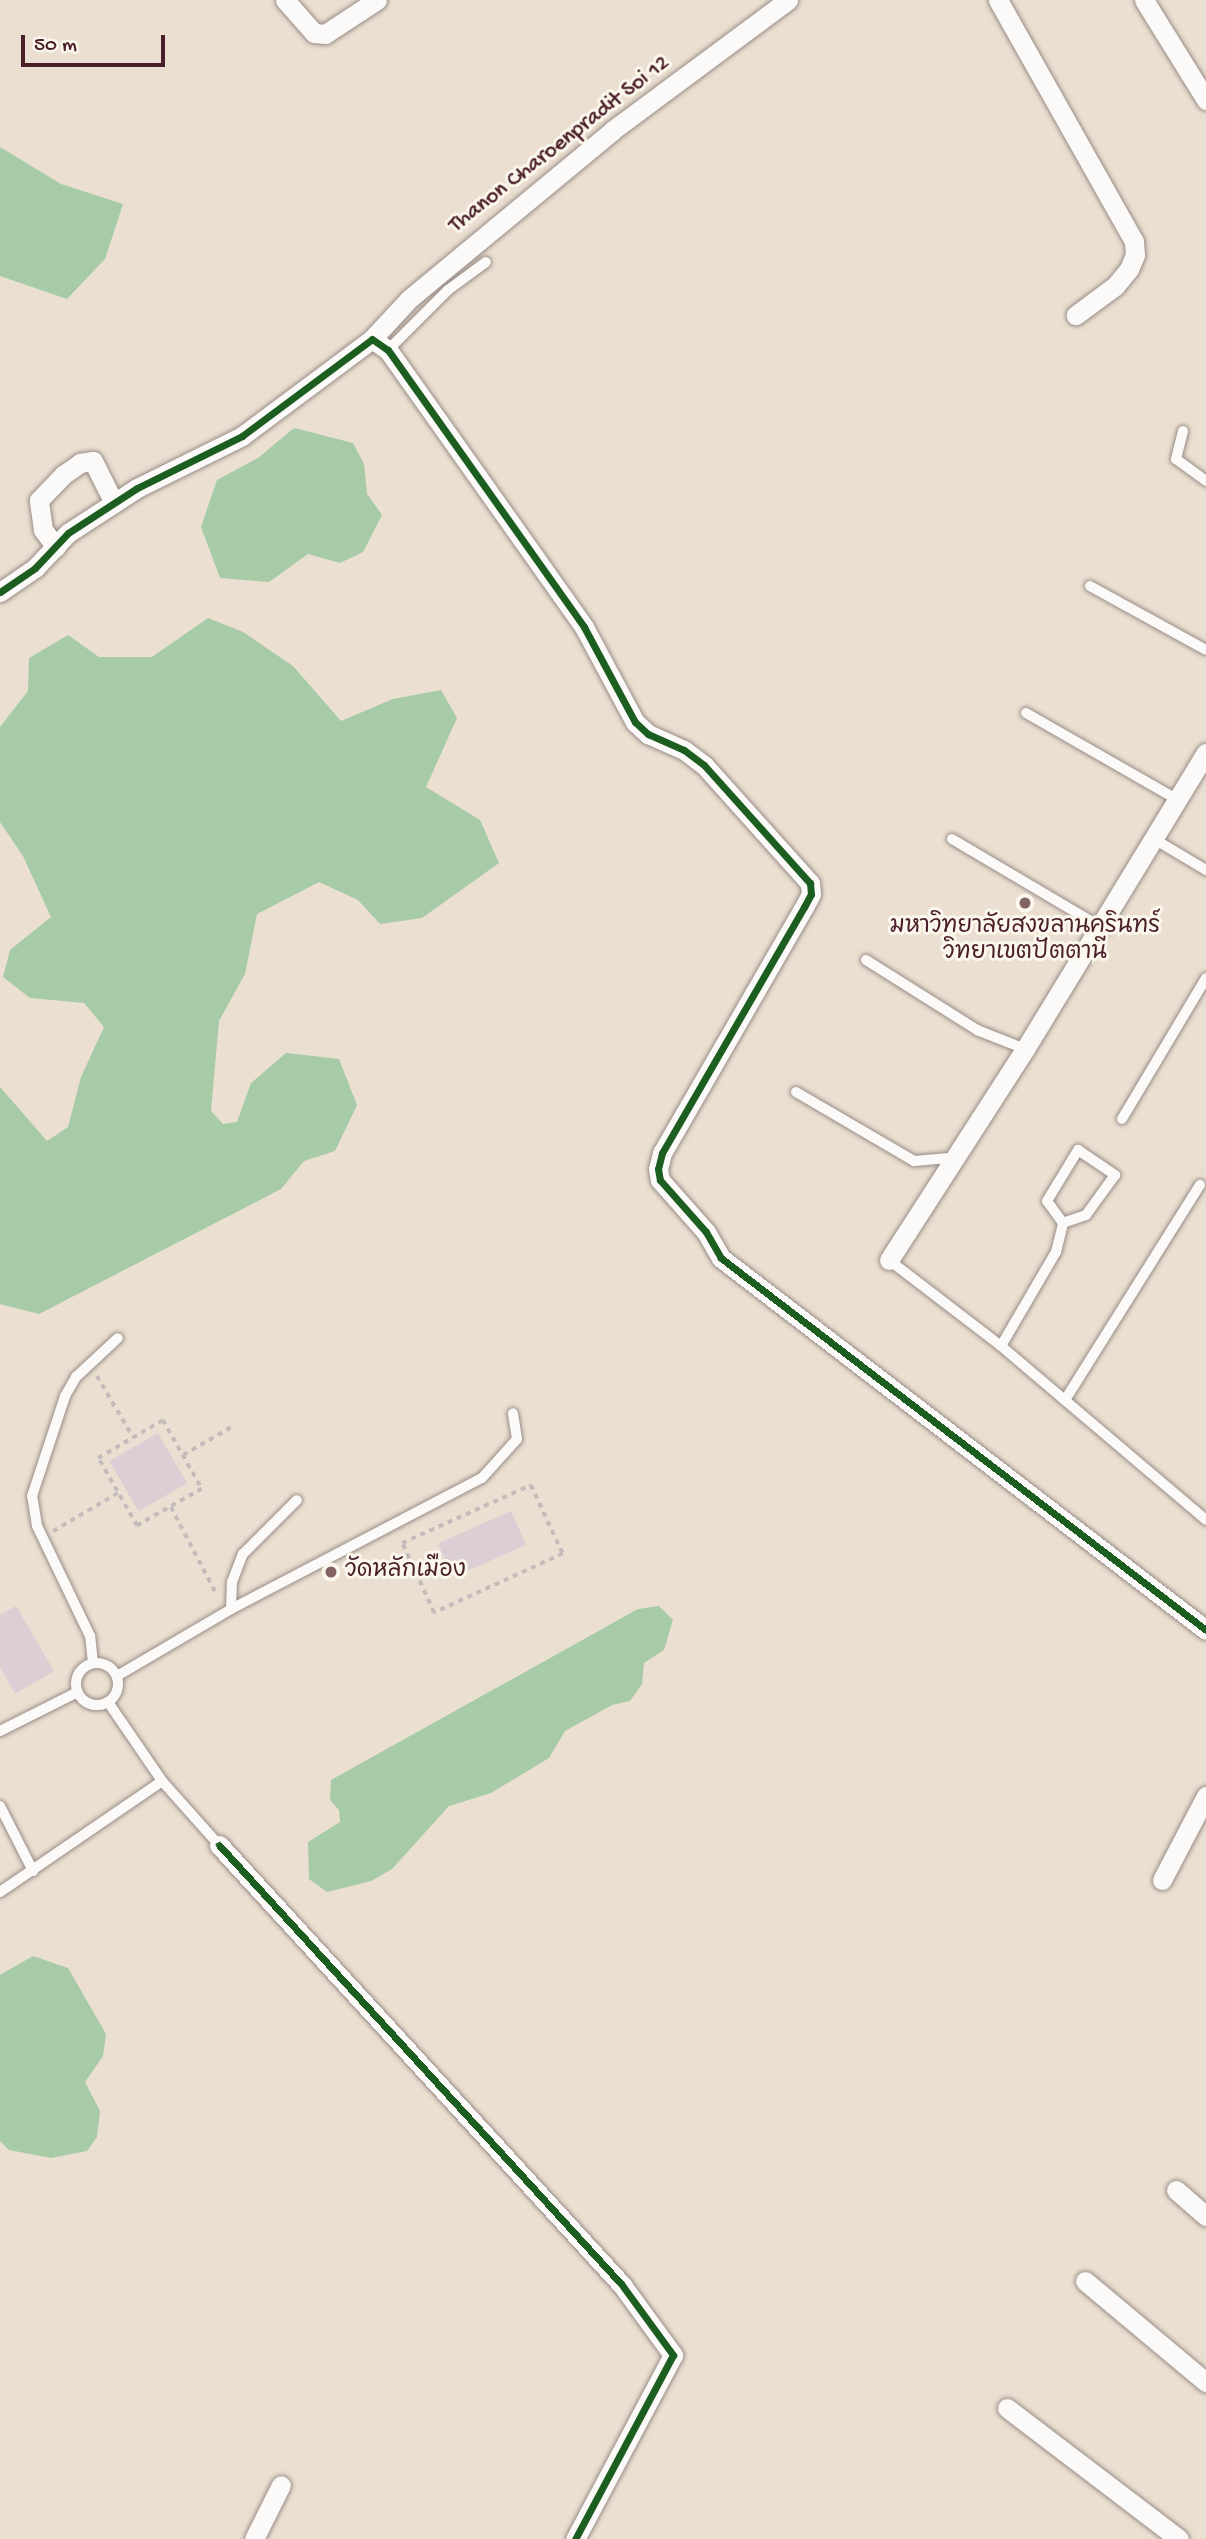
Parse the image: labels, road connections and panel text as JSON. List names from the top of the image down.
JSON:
{
  "streets": {
    "street": ["Thanon Charoenpradit Soi 12"]
  },
  "places": ["มหาวิทยาลัยสงขลานครินทร์ วิทยาเขตปัตตานี", "วัดหลักเมือง"],
  "scale_bar": "50 m"
}
